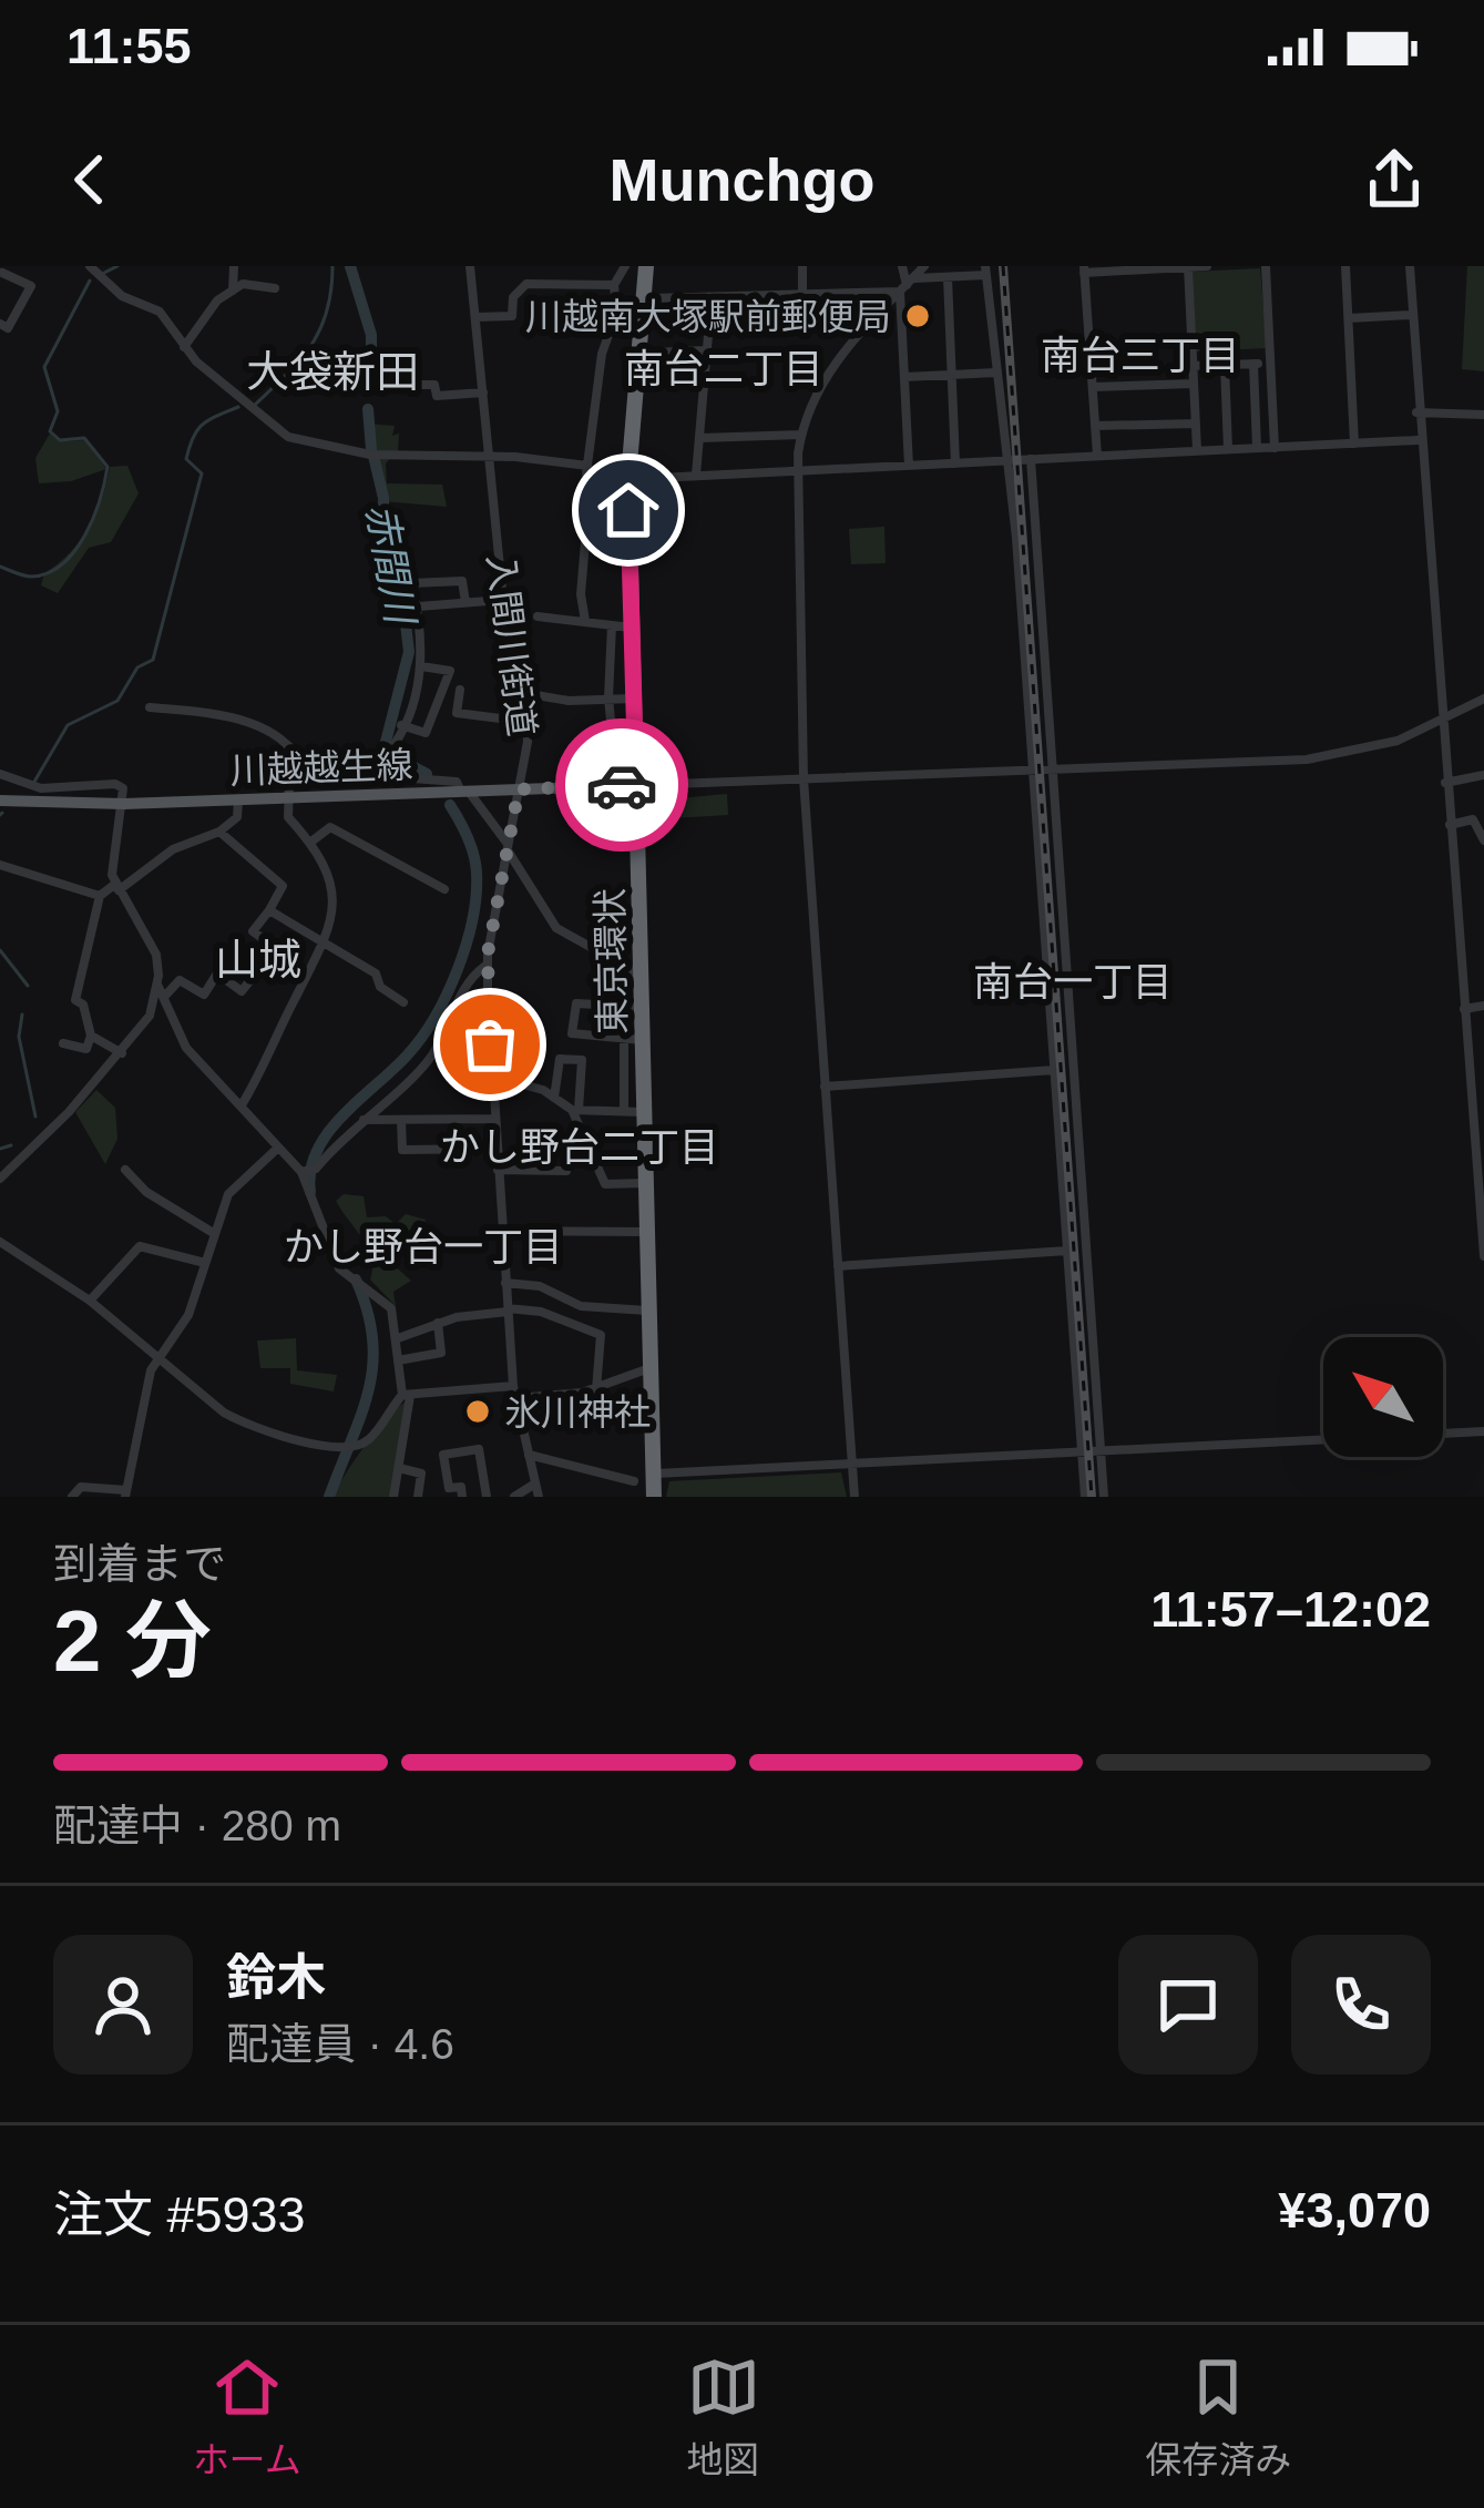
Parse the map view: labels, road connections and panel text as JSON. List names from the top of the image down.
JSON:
{
  "streets": {
    "highway": ["東京環状"],
    "main road": ["川越越生線"],
    "street": ["入間川街道"]
  },
  "crossings": [
    ["入間川街道", "川越越生線"],
    ["川越越生線", "東京環状"]
  ],
  "districts": [
    "南台三丁目",
    "南台二丁目",
    "大袋新田",
    "山城",
    "南台一丁目",
    "かし野台二丁目",
    "かし野台一丁目"
  ],
  "water": ["赤間川"],
  "places": ["川越南大塚駅前郵便局", "氷川神社"],
  "north": "top left",
  "page": {
    "status": "11:55",
    "header": "Munchgo",
    "heading": ["2 分", "到着まで", "11:57–12:02"],
    "panel": [
      "鈴木",
      "配達員 · 4.6",
      "注文 #5933",
      "¥3,070"
    ],
    "bar": "配達中 · 280 m",
    "tabs": ["ホーム", "地図", "保存済み"]
  }
}
